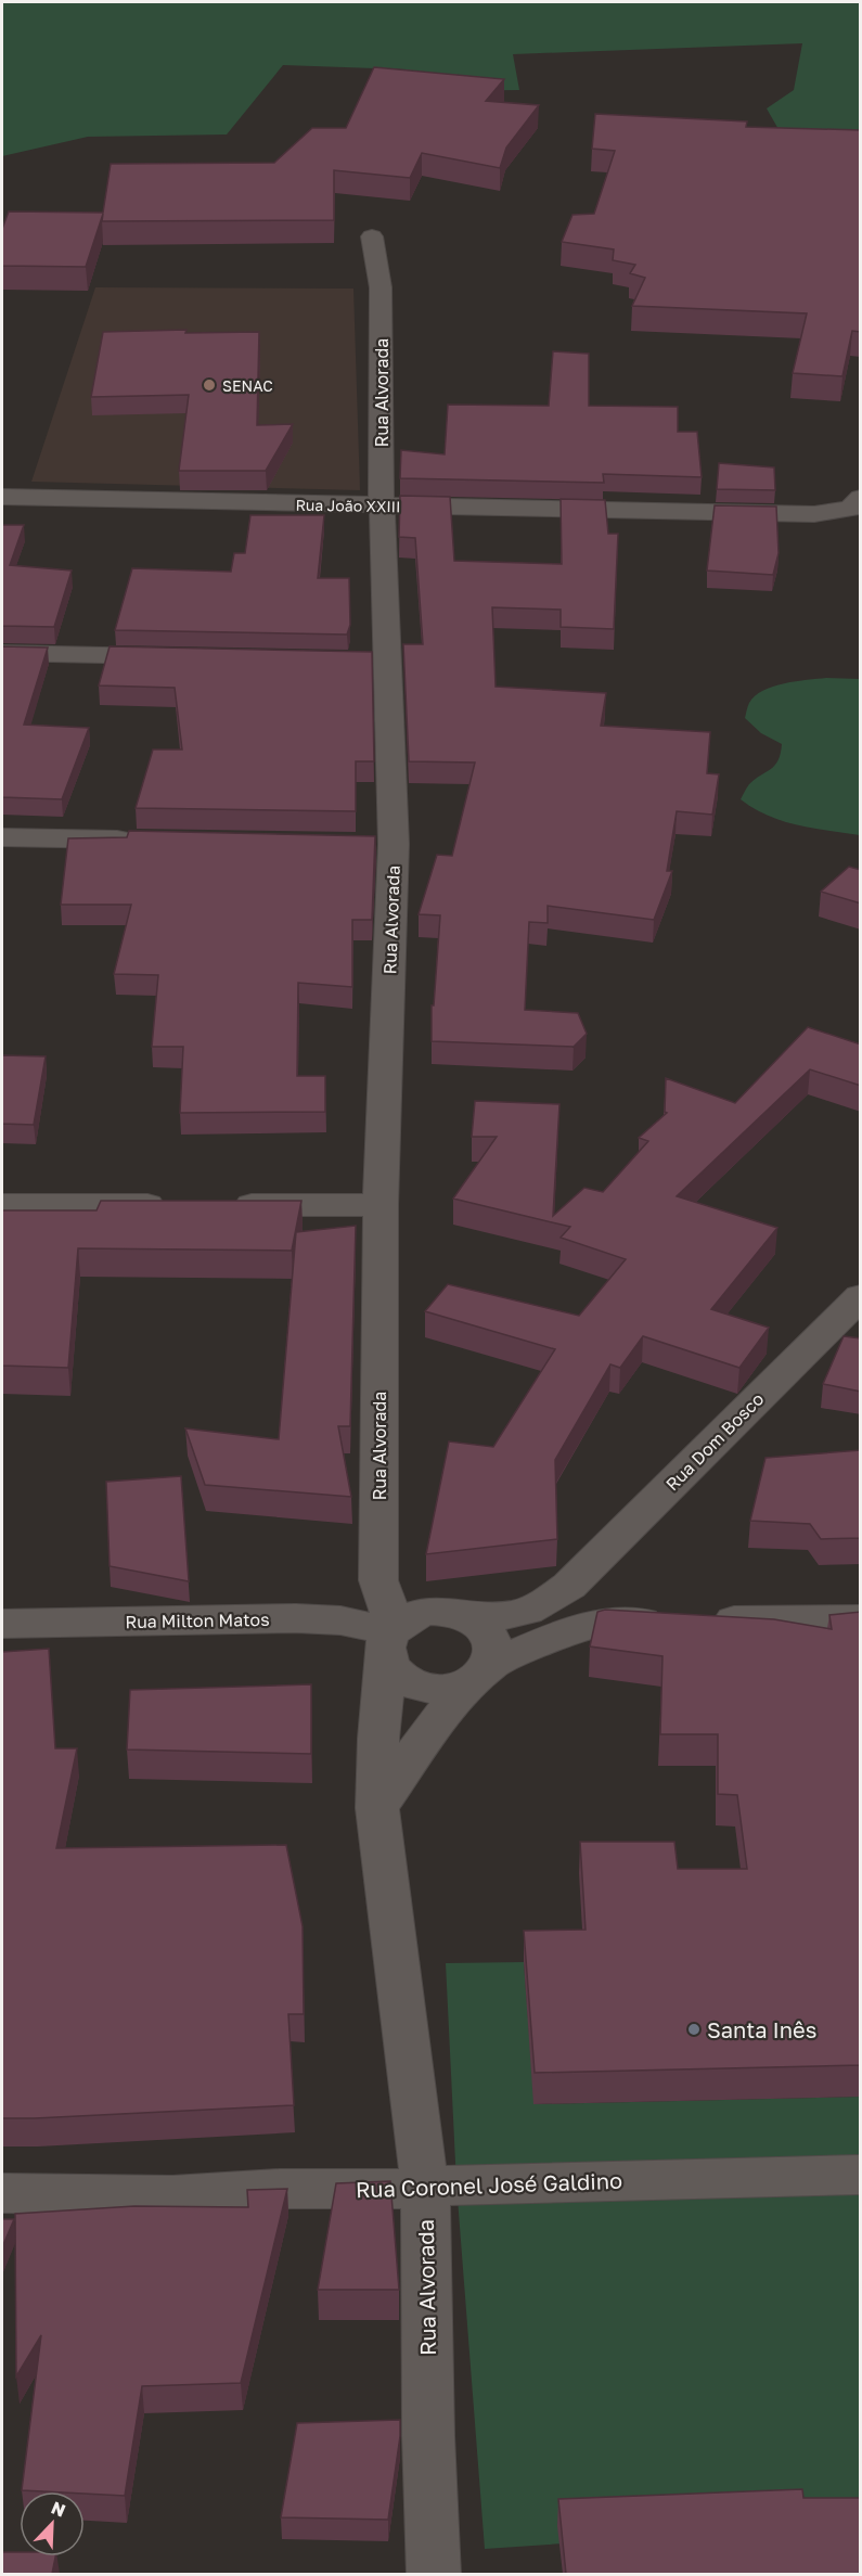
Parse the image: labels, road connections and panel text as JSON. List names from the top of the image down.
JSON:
{
  "streets": {
    "street": [
      "Rua Alvorada",
      "Rua João XXIII",
      "Rua Dom Bosco",
      "Rua Milton Matos",
      "Rua Coronel José Galdino"
    ]
  },
  "crossings": [
    ["Rua Alvorada", "Rua João XXIII"],
    ["Rua Alvorada", "Rua Dom Bosco"],
    ["Rua Alvorada", "Rua Milton Matos"],
    ["Rua Alvorada", "Rua Coronel José Galdino"],
    ["Rua Dom Bosco", "Rua Milton Matos"]
  ],
  "places": ["SENAC", "Santa Inês"],
  "north": "top right"
}
